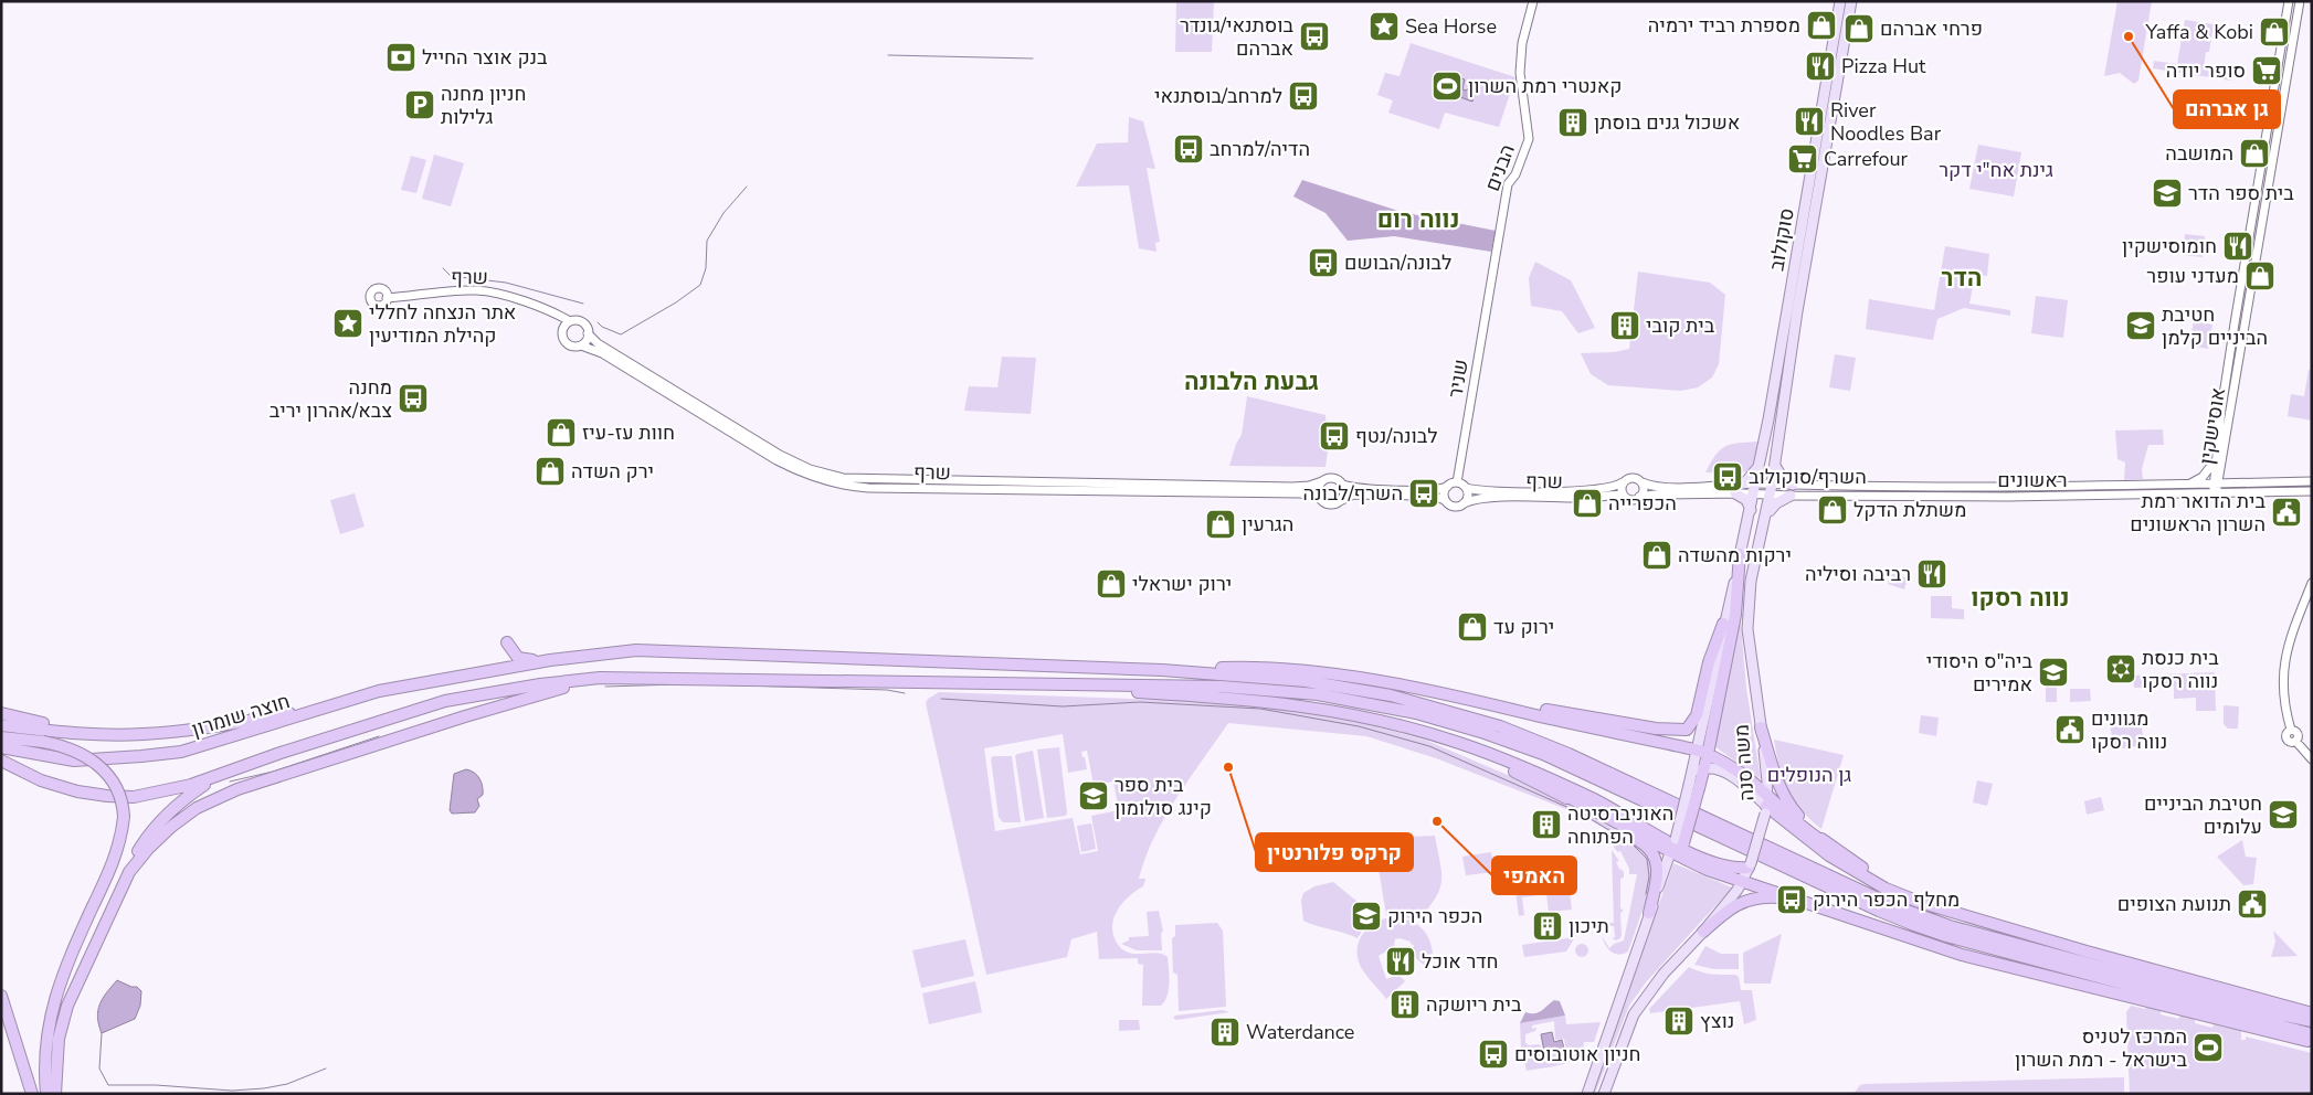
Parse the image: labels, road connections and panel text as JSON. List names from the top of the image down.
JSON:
{
  "streets": {
    "highway": ["חוצה שומרון"],
    "main road": ["סוקולוב", "משה סנה"],
    "street": [
      "הבנים",
      "שרף",
      "שניר",
      "אוסישקין",
      "ראשונים"
    ]
  },
  "crossings": [
    ["הבנים", "שניר"],
    ["סוקולוב", "ראשונים"],
    ["סוקולוב", "משה סנה"],
    ["שרף", "שניר"],
    ["אוסישקין", "ראשונים"],
    ["ראשונים", "משה סנה"]
  ],
  "districts": [
    "נווה רום",
    "הדר",
    "גבעת הלבונה",
    "נווה רסקו"
  ],
  "parks": ["גינת אח\"י דקר", "גן הנופלים"],
  "places": {
    "shop": [
      "מספרת רביד ירמיה",
      "פרחי אברהם",
      "Yaffa & Kobi",
      "המושבה",
      "מעדני עופר",
      "חוות עז-עיז",
      "ירק השדה",
      "הכפרייה",
      "משתלת הדקל",
      "הגרעין",
      "ירקות מהשדה",
      "ירוק ישראלי",
      "ירוק עד"
    ],
    "place": ["Sea Horse", "אתר הנצחה לחללי קהילת המודיעין"],
    "bus stop": [
      "בוסתנאי/גונדר אברהם",
      "למרחב/בוסתנאי",
      "הדיה/למרחב",
      "לבונה/הבושם",
      "מחנה צבא/אהרון יריב",
      "לבונה/נטף",
      "השרף/סוקולוב",
      "השרף/לבונה",
      "מחלף הכפר הירוק",
      "חניון אוטובוסים"
    ],
    "other": ["גן אברהם", "קרקס פלורנטין", "האמפי"],
    "bank": ["בנק אוצר החייל"],
    "restaurant": [
      "Pizza Hut",
      "River Noodles Bar",
      "חומוסישקין",
      "רביבה וסיליה",
      "חדר אוכל"
    ],
    "supermarket": ["סופר יודה", "Carrefour"],
    "sports": ["קאנטרי רמת השרון", "המרכז לטניס בישראל - רמת השרון"],
    "parking": ["חניון מחנה גלילות"],
    "building": [
      "אשכול גנים בוסתן",
      "בית קובי",
      "האוניברסיטה הפתוחה",
      "תיכון",
      "בית ריושקה",
      "נוצץ",
      "Waterdance"
    ],
    "school or university": [
      "בית ספר הדר",
      "חטיבת הביניים קלמן",
      "ביה\"ס היסודי אמירים",
      "בית ספר קינג סולומון",
      "חטיבת הביניים עלומים",
      "הכפר הירוק"
    ],
    "public building": ["בית הדואר רמת השרון הראשונים", "מגוונים נווה רסקו", "תנועת הצופים"],
    "synagogue": ["בית כנסת נווה רסקו"]
  }
}
